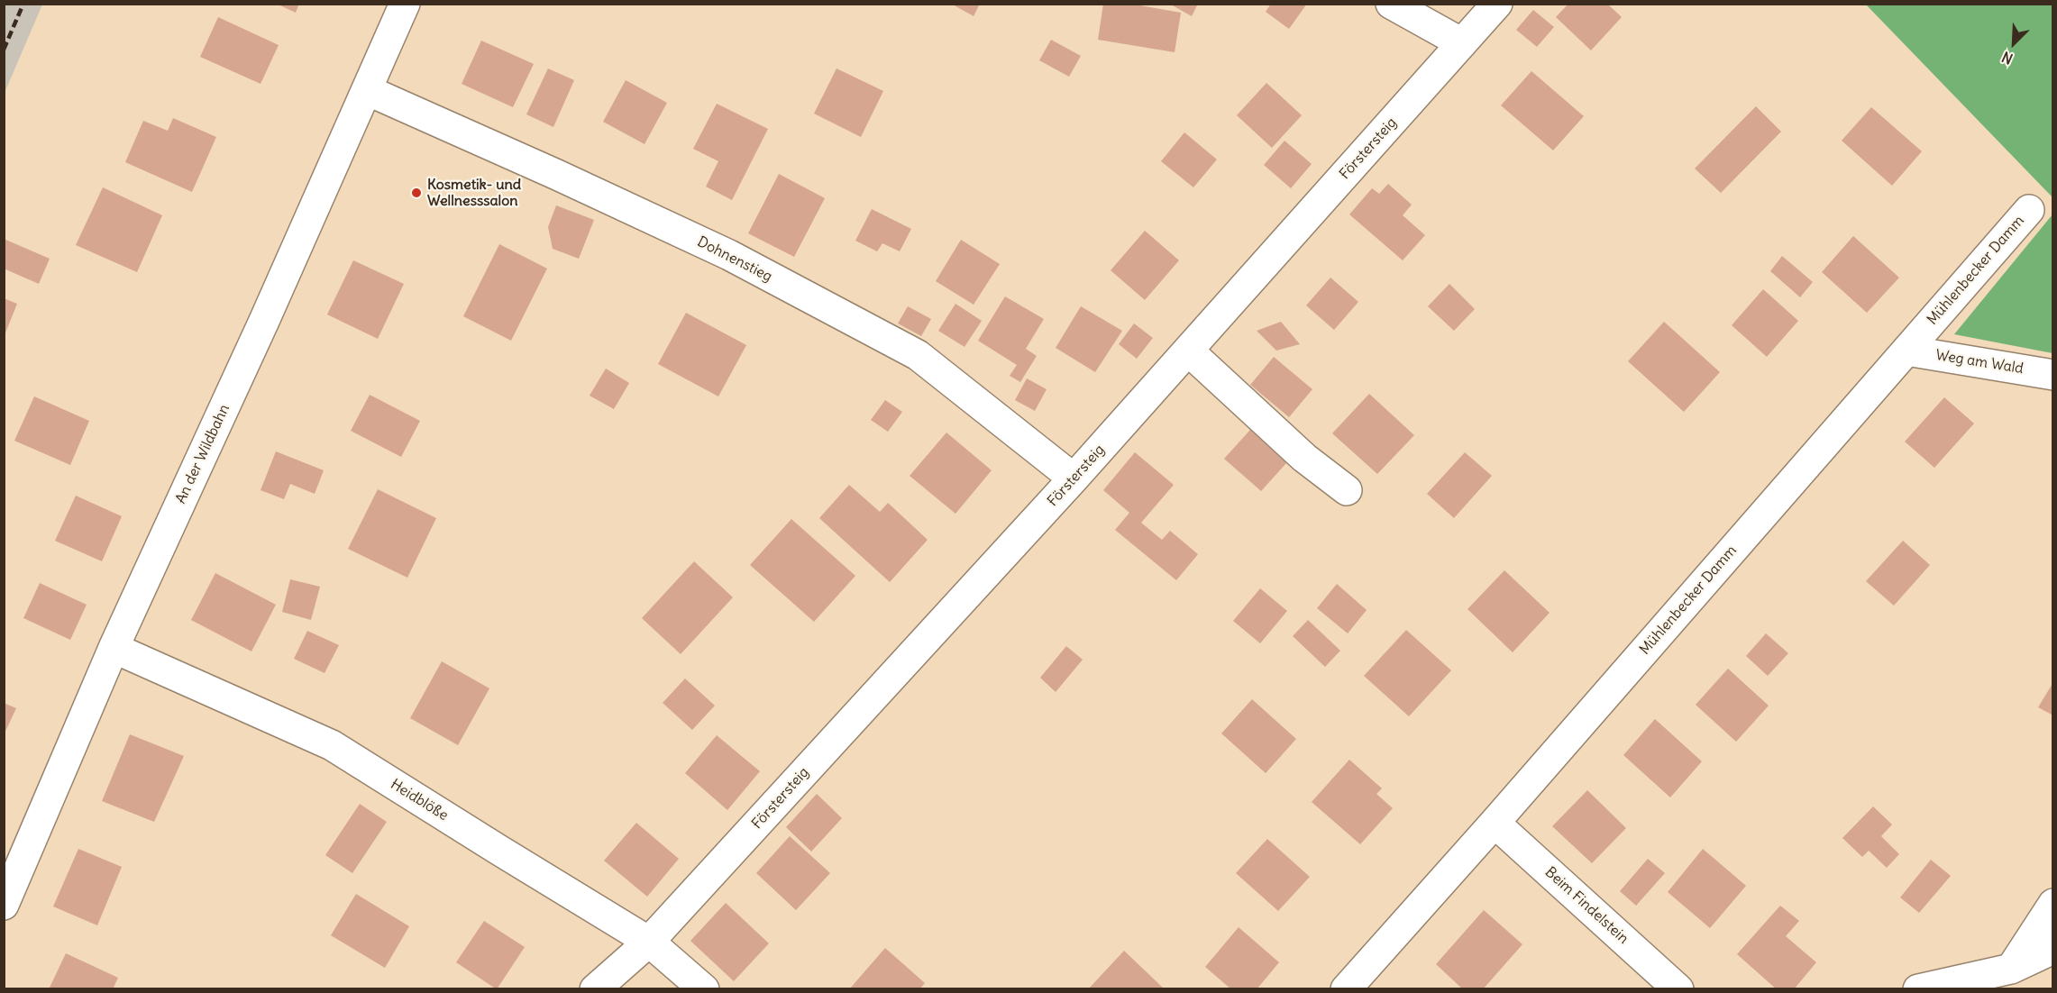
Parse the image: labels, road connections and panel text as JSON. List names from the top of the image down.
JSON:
{
  "streets": {
    "street": [
      "Förstersteig",
      "Dohnenstieg",
      "Mühlenbecker Damm",
      "Weg am Wald",
      "An der Wildbahn",
      "Heidblöße",
      "Beim Findelstein"
    ]
  },
  "crossings": [
    ["Förstersteig", "Dohnenstieg"],
    ["Förstersteig", "Heidblöße"],
    ["Dohnenstieg", "An der Wildbahn"],
    ["Mühlenbecker Damm", "Weg am Wald"],
    ["Mühlenbecker Damm", "Beim Findelstein"],
    ["An der Wildbahn", "Heidblöße"]
  ],
  "places": ["Kosmetik- und Wellnesssalon"],
  "north": "bottom left"
}
